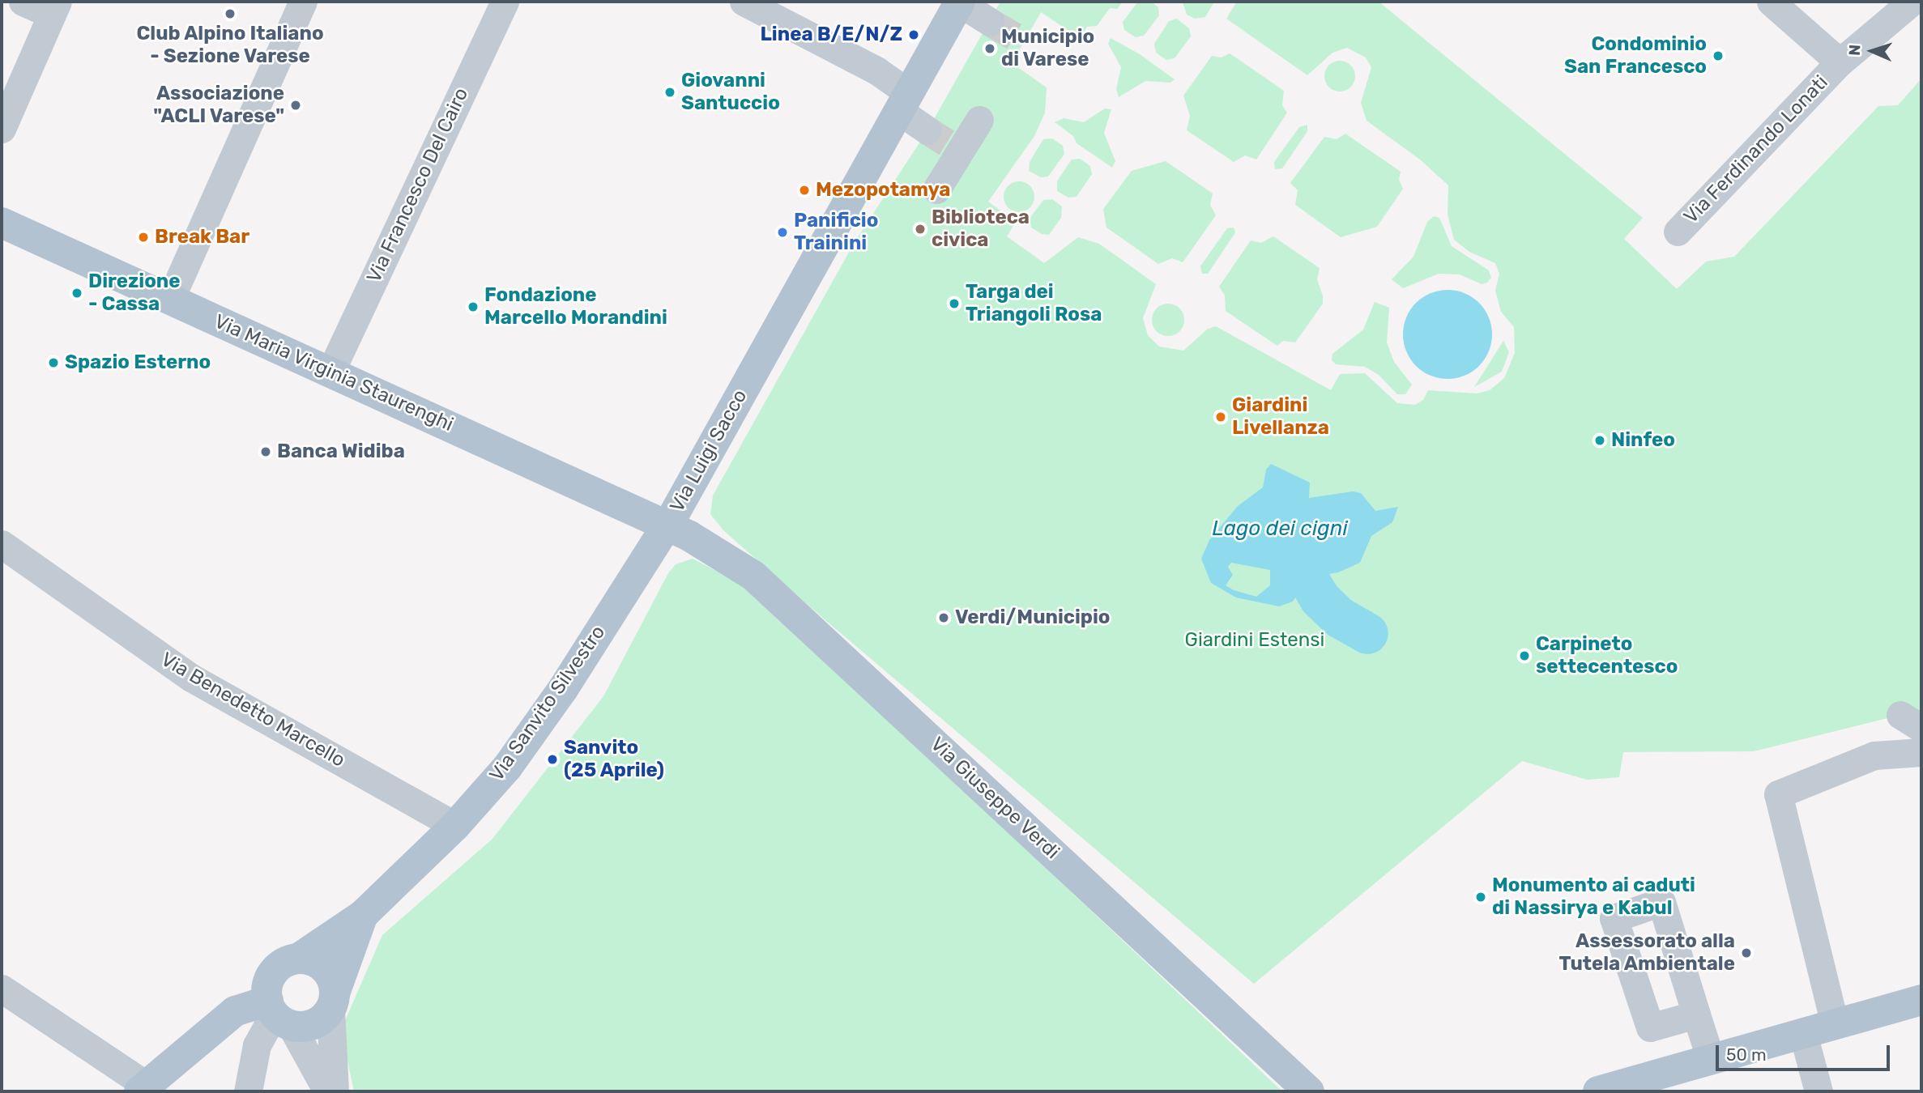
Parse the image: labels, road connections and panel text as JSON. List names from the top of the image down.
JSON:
{
  "streets": {
    "main road": [
      "Via Maria Virginia Staurenghi",
      "Via Luigi Sacco",
      "Via Sanvito Silvestro",
      "Via Giuseppe Verdi"
    ],
    "street": ["Via Ferdinando Lonati", "Via Francesco Del Cairo", "Via Benedetto Marcello"]
  },
  "crossings": [
    ["Via Francesco Del Cairo", "Via Maria Virginia Staurenghi"],
    ["Via Maria Virginia Staurenghi", "Via Luigi Sacco"],
    ["Via Maria Virginia Staurenghi", "Via Sanvito Silvestro"],
    ["Via Maria Virginia Staurenghi", "Via Giuseppe Verdi"],
    ["Via Luigi Sacco", "Via Sanvito Silvestro"],
    ["Via Luigi Sacco", "Via Giuseppe Verdi"],
    ["Via Sanvito Silvestro", "Via Benedetto Marcello"],
    ["Via Sanvito Silvestro", "Via Giuseppe Verdi"]
  ],
  "water": ["Lago dei cigni"],
  "parks": ["Giardini Estensi"],
  "places": [
    "Club Alpino Italiano - Sezione Varese",
    "Linea B/E/N/Z",
    "Municipio di Varese",
    "Condominio San Francesco",
    "Giovanni Santuccio",
    "Associazione \"ACLI Varese\"",
    "Mezopotamya",
    "Biblioteca civica",
    "Panificio Trainini",
    "Break Bar",
    "Direzione - Cassa",
    "Targa dei Triangoli Rosa",
    "Fondazione Marcello Morandini",
    "Spazio Esterno",
    "Giardini Livellanza",
    "Ninfeo",
    "Banca Widiba",
    "Verdi/Municipio",
    "Carpineto settecentesco",
    "Sanvito (25 Aprile)",
    "Monumento ai caduti di Nassirya e Kabul",
    "Assessorato alla Tutela Ambientale"
  ],
  "scale_bar": "50 m",
  "north": "left"
}
